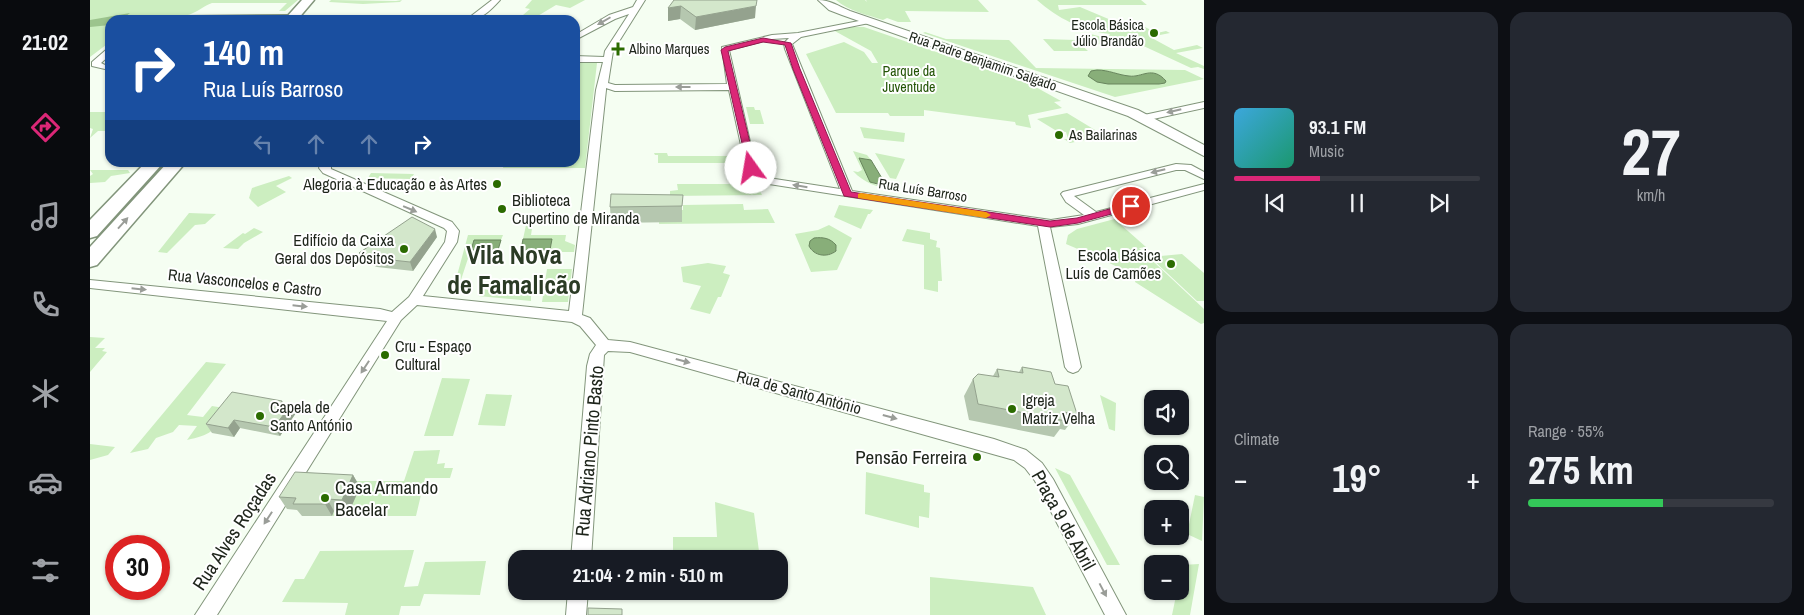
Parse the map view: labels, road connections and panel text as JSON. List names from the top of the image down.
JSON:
{
  "streets": {
    "street": [
      "Rua Padre Benjamim Salgado",
      "Rua Luís Barroso",
      "Rua Vasconcelos e Castro",
      "Rua de Santo António",
      "Rua Adriano Pinto Basto",
      "Praça 9 de Abril",
      "Rua Alves Roçadas"
    ]
  },
  "crossings": [
    ["Rua Vasconcelos e Castro", "Rua Alves Roçadas"],
    ["Rua de Santo António", "Rua Adriano Pinto Basto"],
    ["Rua de Santo António", "Praça 9 de Abril"]
  ],
  "one_way": ["Rua Vasconcelos e Castro", "Rua de Santo António", "Praça 9 de Abril"],
  "districts": ["Vila Nova de Famalicão"],
  "parks": ["Parque da Juventude"],
  "places": {
    "other": [
      "Escola Básica Júlio Brandão",
      "As Bailarinas",
      "Alegoria à Educação e às Artes",
      "Biblioteca Cupertino de Miranda",
      "Edifício da Caixa Geral dos Depósitos",
      "Escola Básica Luís de Camões",
      "Cru - Espaço Cultural",
      "Igreja Matriz Velha",
      "Capela de Santo António",
      "Pensão Ferreira",
      "Casa Armando Bacelar"
    ],
    "health": ["Albino Marques"]
  },
  "page": {
    "tabs": "21:02",
    "tile": [
      ["27", "km/h"],
      "Climate",
      ["Range · 55%", "275 km"]
    ],
    "turn": ["140 m", "Rua Luís Barroso"],
    "song": ["93.1 FM", "Music"],
    "map_buttons": ["+", "−"],
    "heat": ["−", "19°", "+"],
    "limit": "30",
    "trip": "21:04 · 2 min · 510 m"
  }
}
